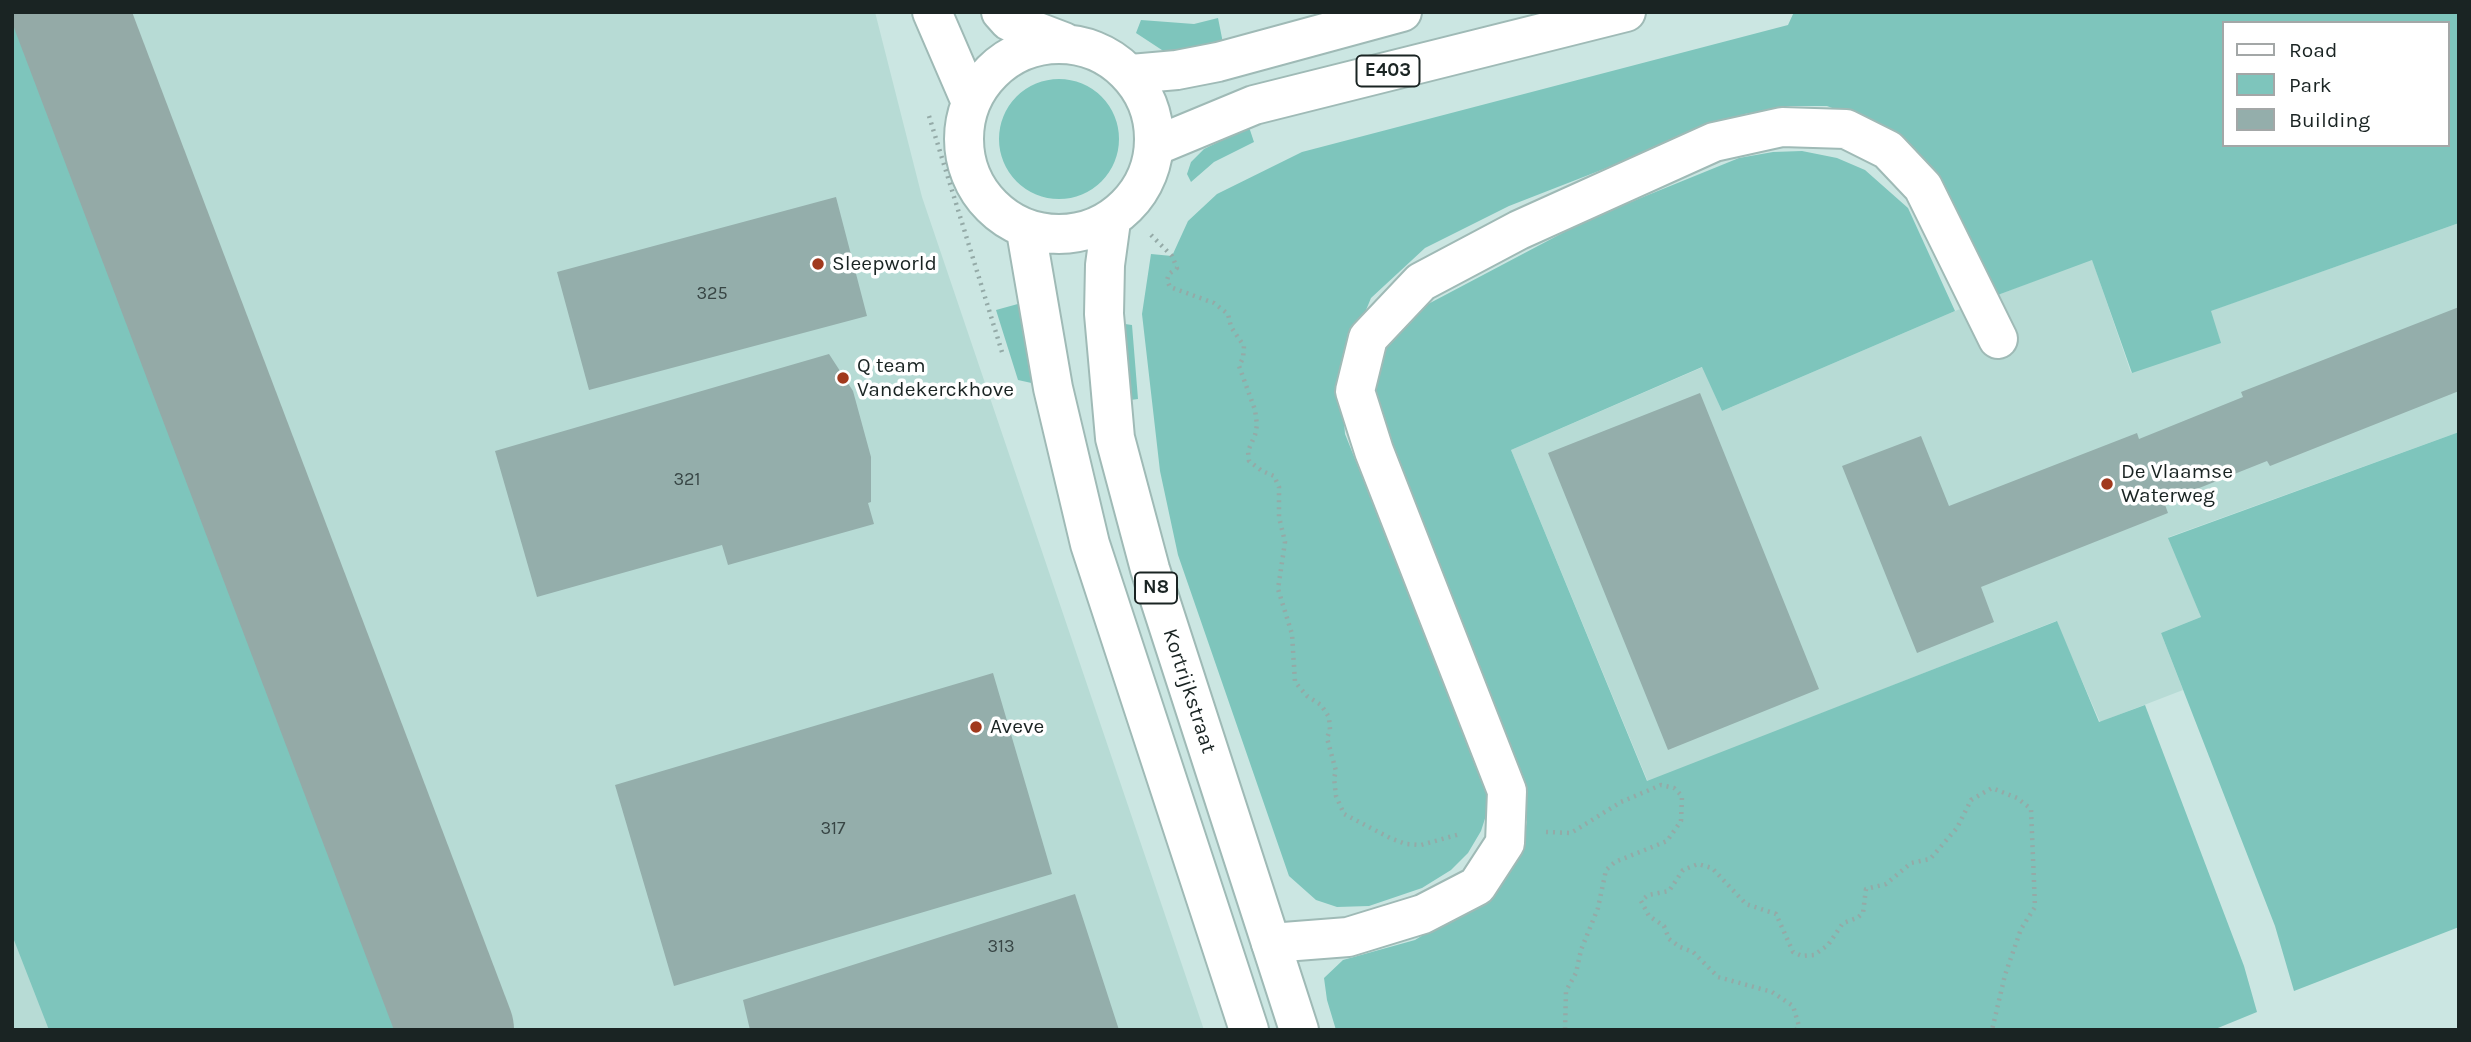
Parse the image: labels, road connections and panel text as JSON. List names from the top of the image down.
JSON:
{
  "streets": {
    "main road": ["E403", "N8", "Kortrijkstraat"]
  },
  "crossings": [
    ["E403", "N8"],
    ["E403", "Kortrijkstraat"],
    ["N8", "Kortrijkstraat"]
  ],
  "places": [
    "Sleepworld",
    "Q team Vandekerckhove",
    "De Vlaamse Waterweg",
    "Aveve"
  ],
  "house_numbers": [
    "325",
    "321",
    "317",
    "313"
  ],
  "legend": ["Road", "Park", "Building"]
}
